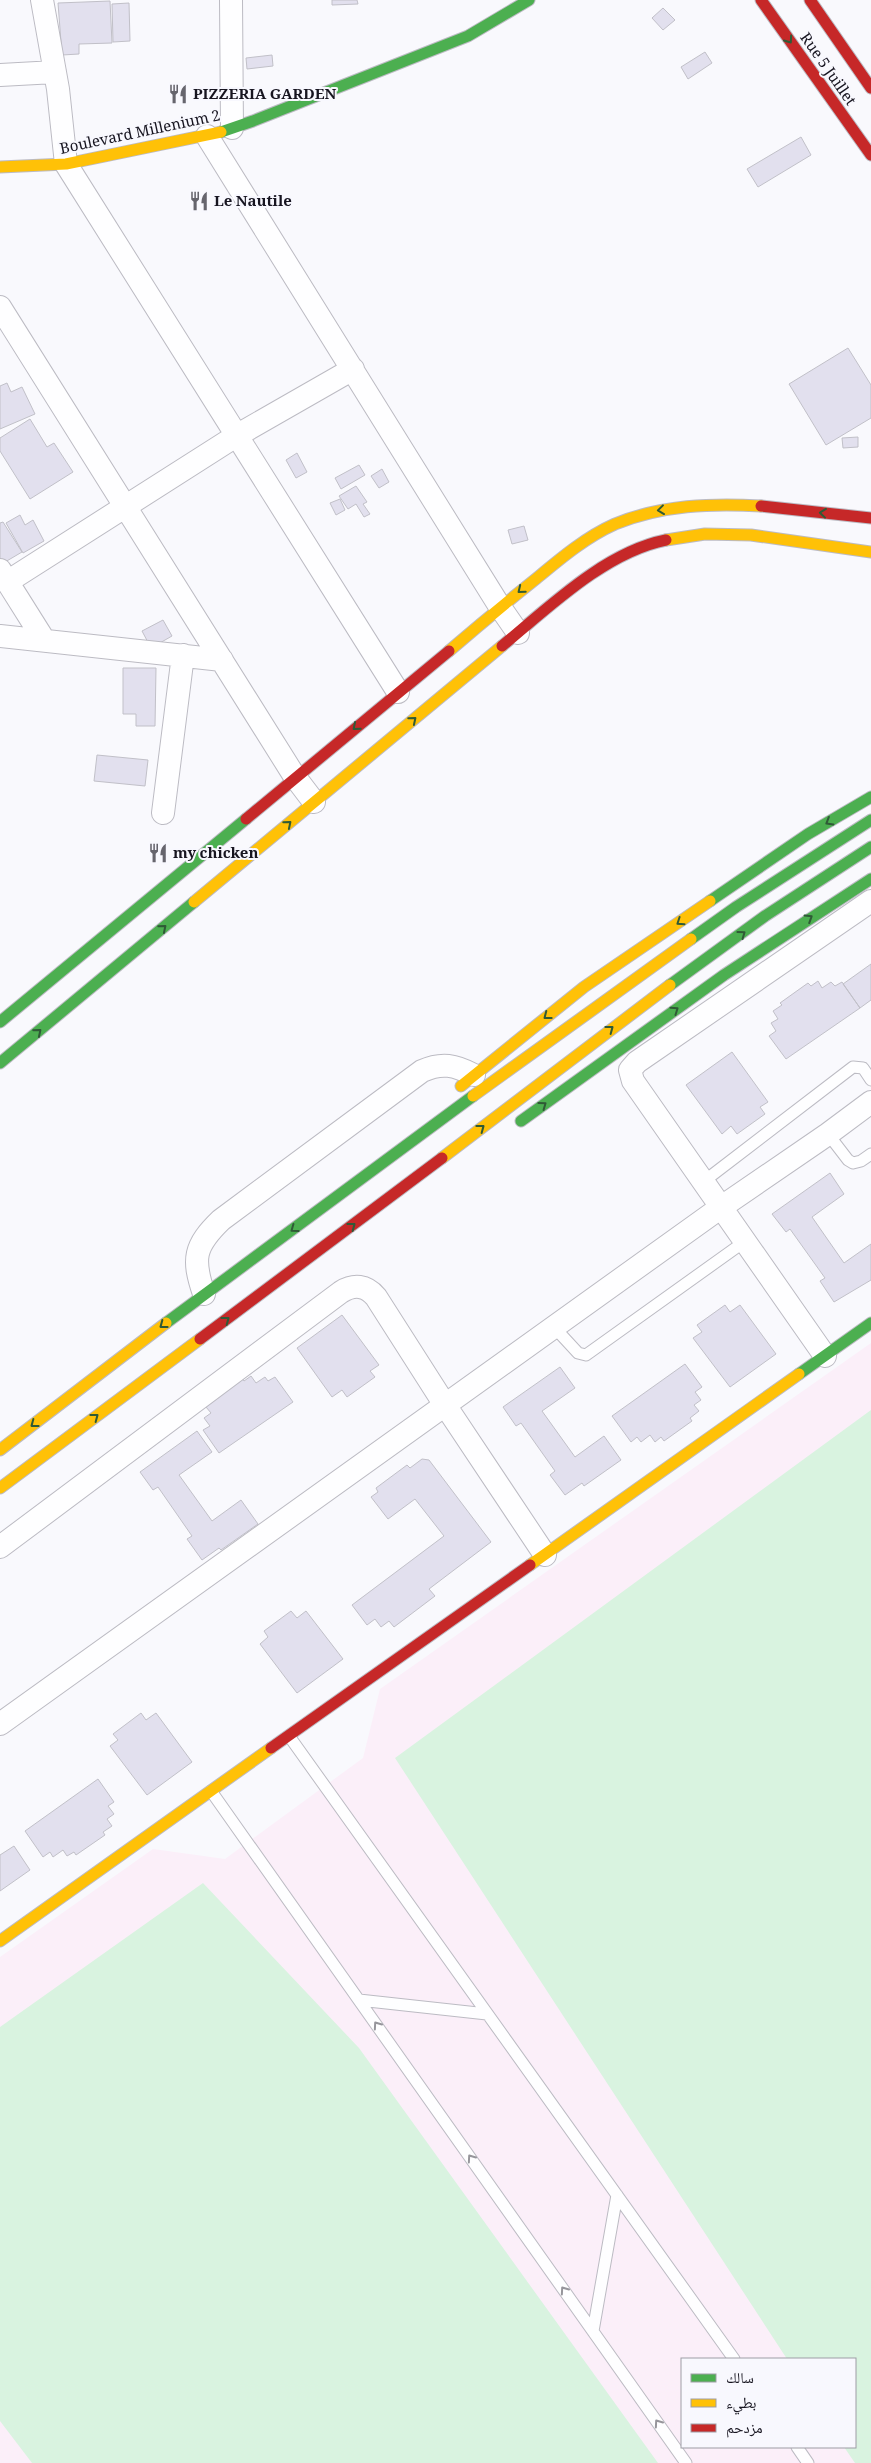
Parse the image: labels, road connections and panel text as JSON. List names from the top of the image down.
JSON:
{
  "streets": {
    "main road": ["Rue 5 Juillet", "Boulevard Millenium 2"]
  },
  "places": {
    "restaurant": ["PIZZERIA GARDEN", "Le Nautile", "my chicken"]
  },
  "legend": ["سالك", "بطيء", "مزدحم"]
}
